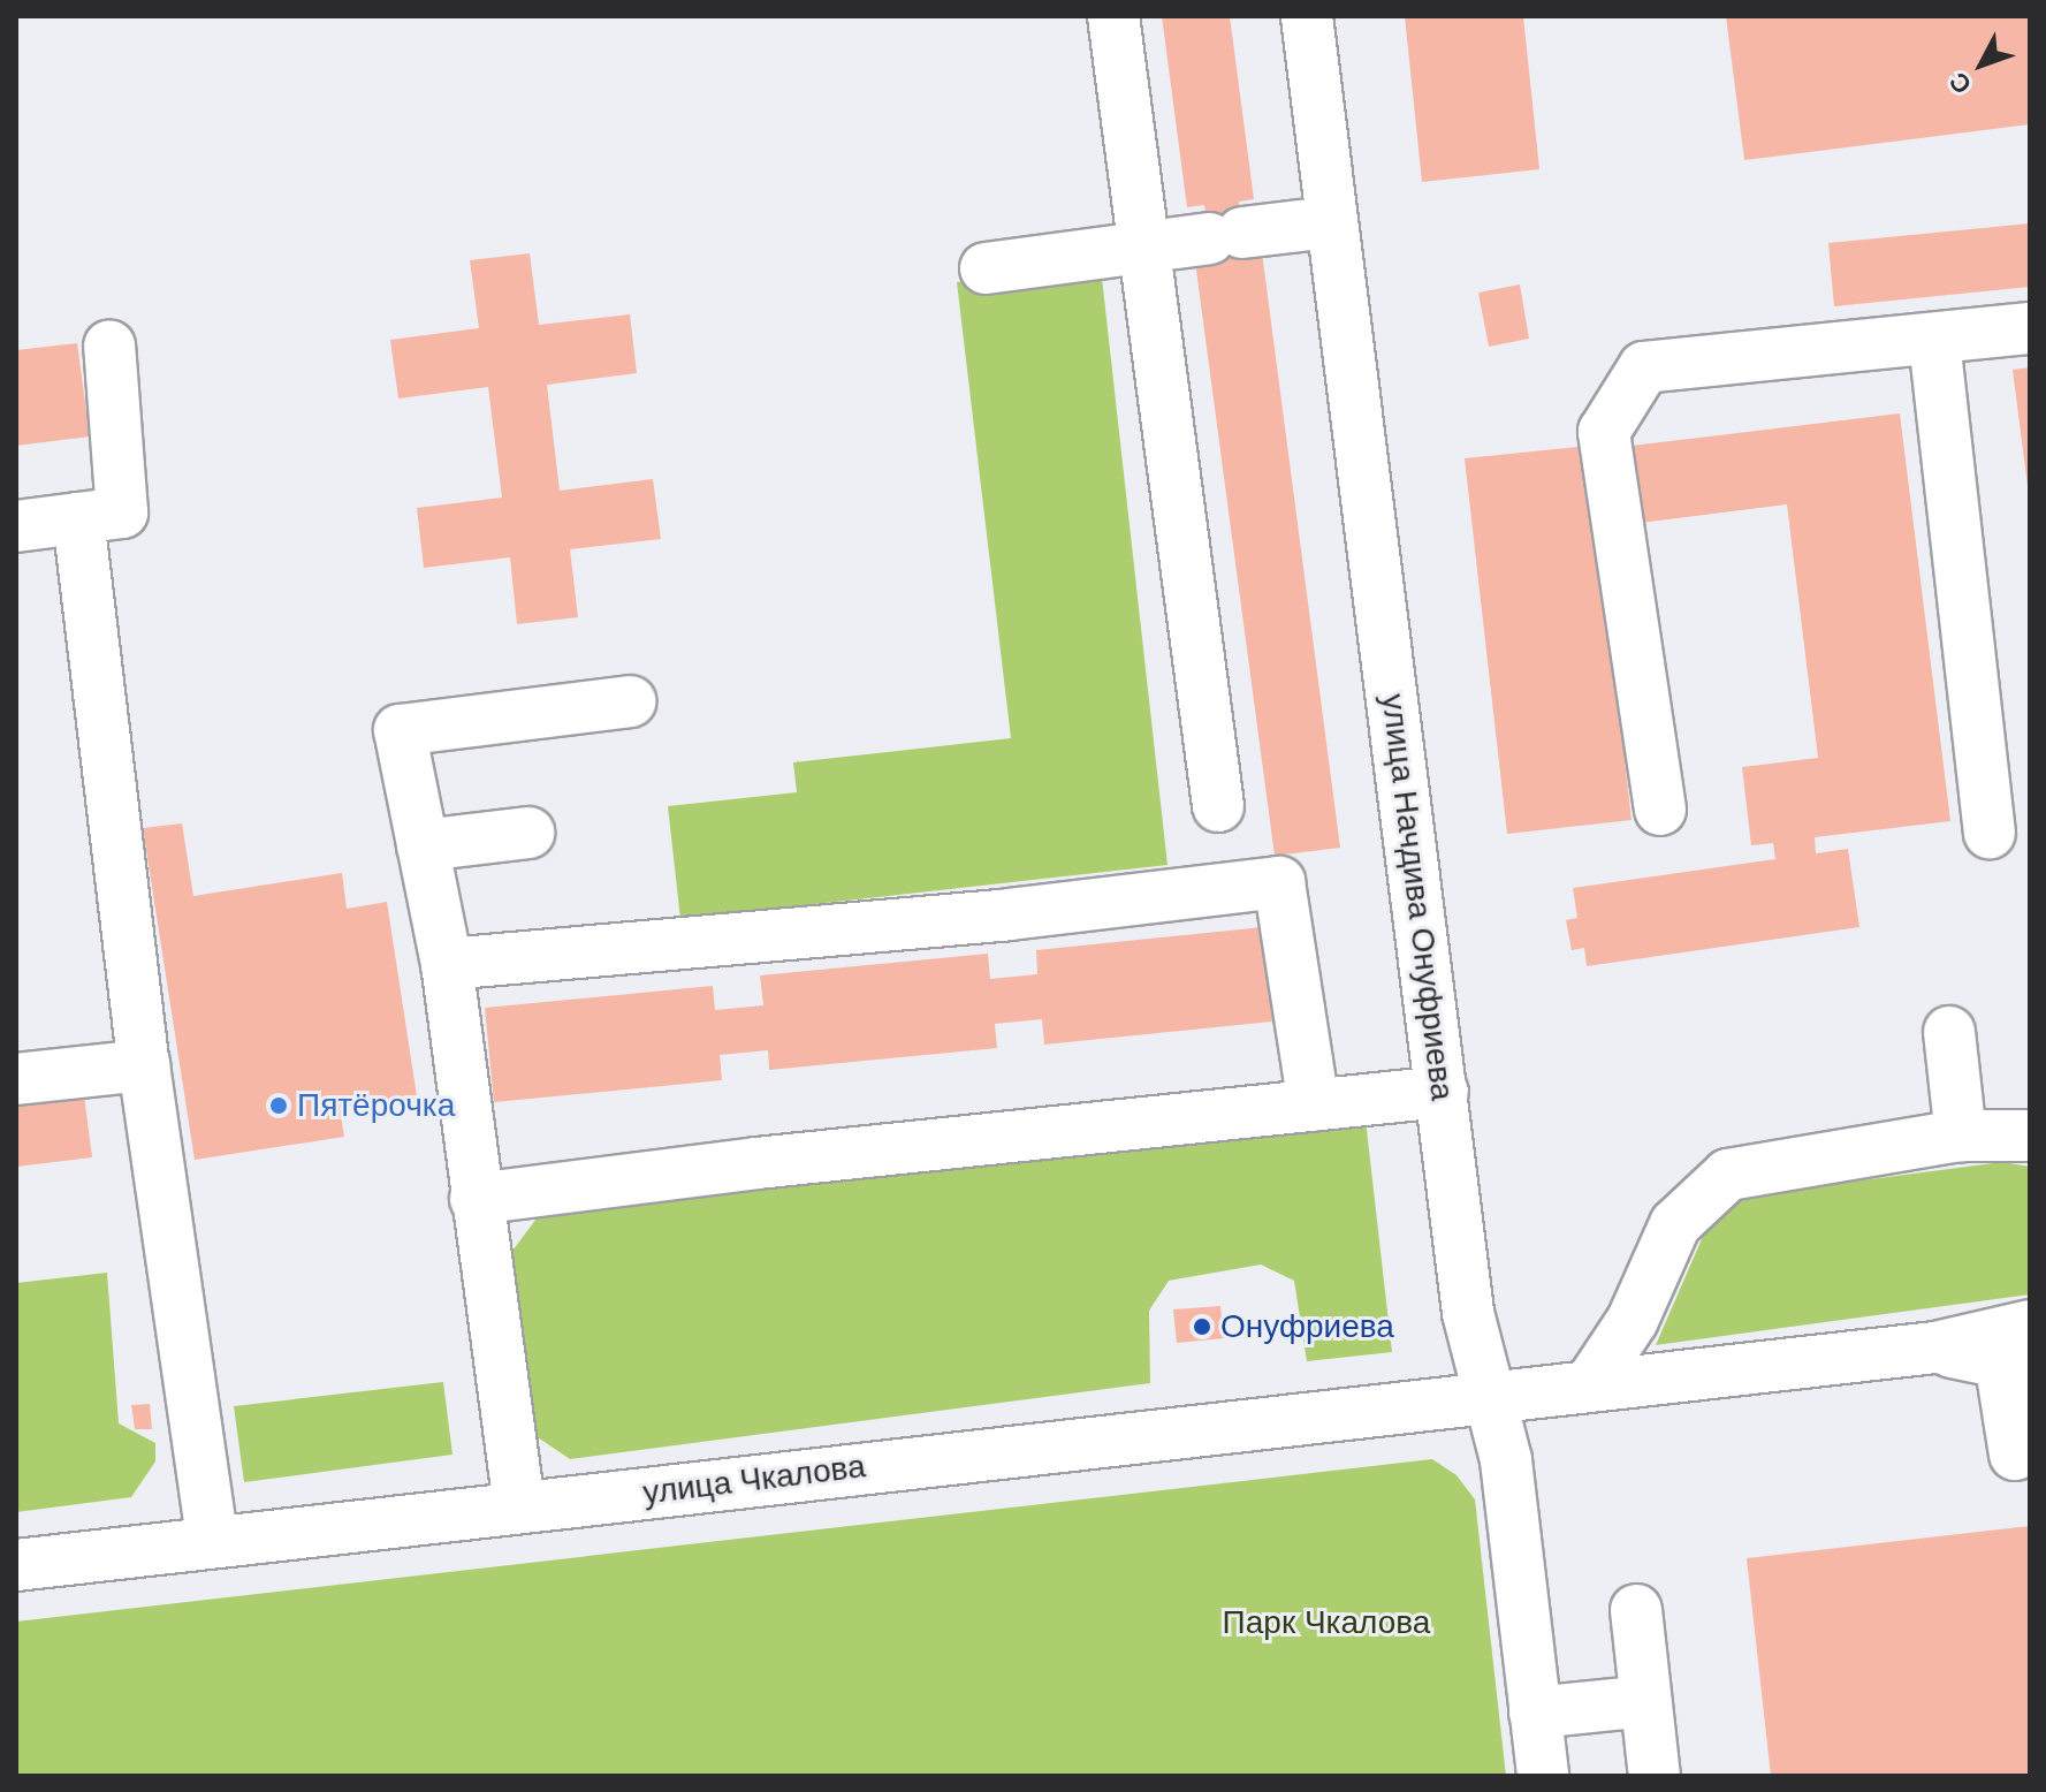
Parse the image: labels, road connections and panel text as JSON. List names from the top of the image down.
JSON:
{
  "streets": {
    "street": ["улица Начдива Онуфриева", "улица Чкалова"]
  },
  "crossings": [
    ["улица Начдива Онуфриева", "улица Чкалова"]
  ],
  "parks": ["Парк Чкалова"],
  "places": ["Пятёрочка", "Онуфриева"],
  "north": "bottom left"
}
